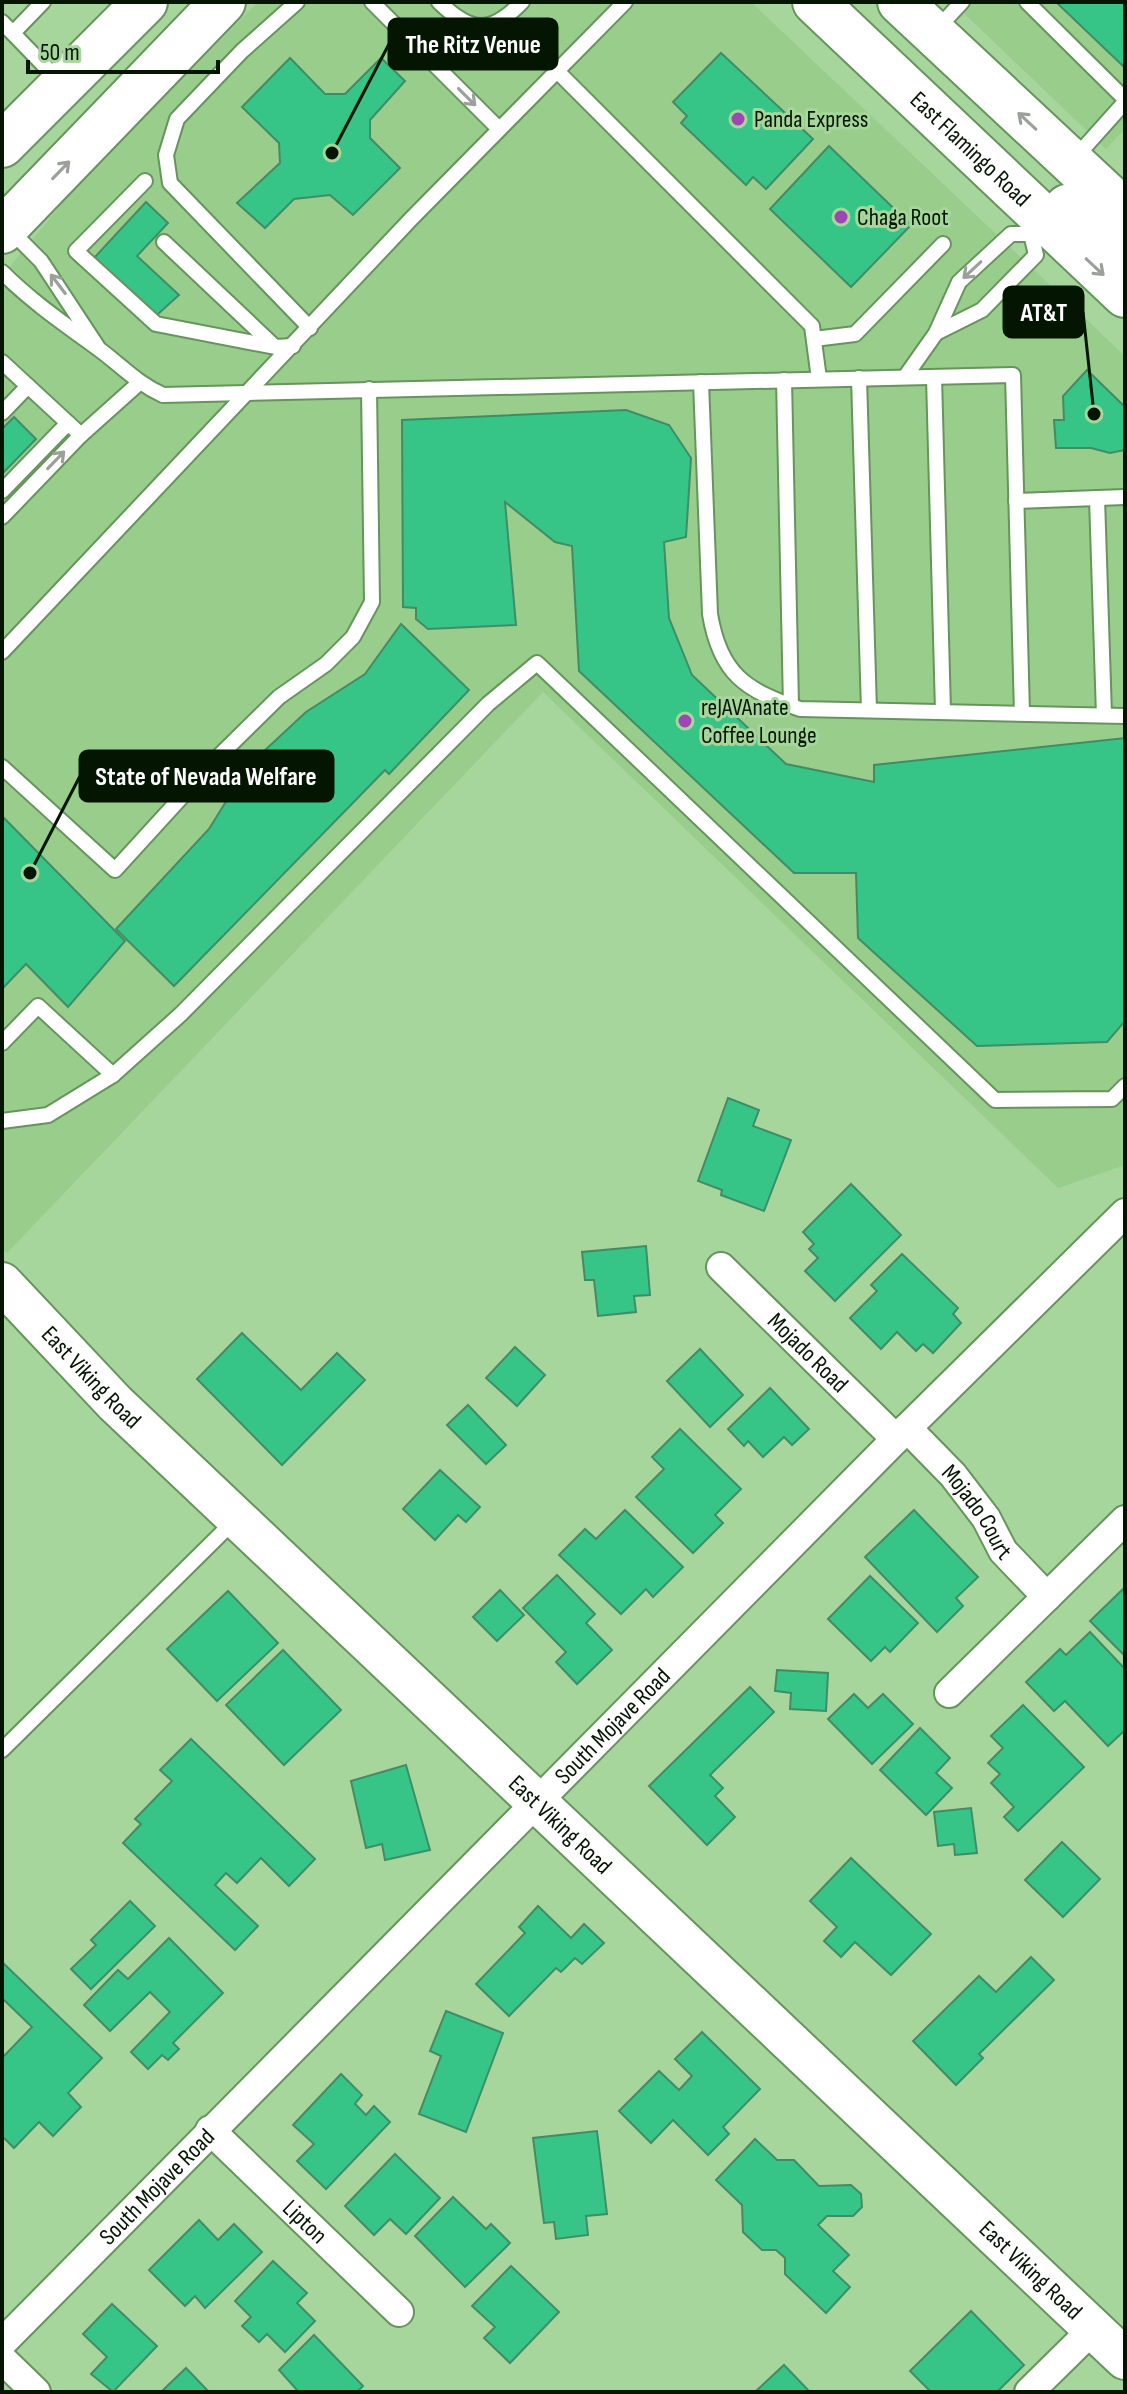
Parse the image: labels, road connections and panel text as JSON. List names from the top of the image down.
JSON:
{
  "streets": {
    "main road": ["East Flamingo Road"],
    "street": [
      "Mojado Road",
      "East Viking Road",
      "Mojado Court",
      "South Mojave Road",
      "Lipton"
    ]
  },
  "crossings": [
    ["Mojado Road", "Mojado Court"],
    ["Mojado Road", "South Mojave Road"],
    ["East Viking Road", "South Mojave Road"],
    ["Mojado Court", "South Mojave Road"],
    ["South Mojave Road", "Lipton"]
  ],
  "places": [
    "Panda Express",
    "The Ritz Venue",
    "Chaga Root",
    "AT&T",
    "reJAVAnate Coffee Lounge",
    "State of Nevada Welfare"
  ],
  "scale_bar": "50 m"
}
